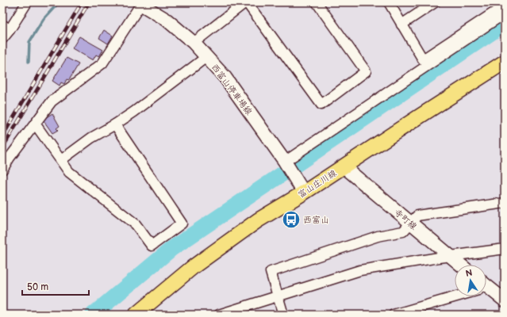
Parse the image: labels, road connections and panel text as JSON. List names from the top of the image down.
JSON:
{
  "streets": {
    "main road": ["西富山停車場線", "富山庄川線", "寺町線"]
  },
  "crossings": [
    ["西富山停車場線", "富山庄川線"],
    ["富山庄川線", "寺町線"]
  ],
  "places": {
    "bus stop": ["西富山"]
  },
  "scale_bar": "50 m",
  "north": "top"
}
